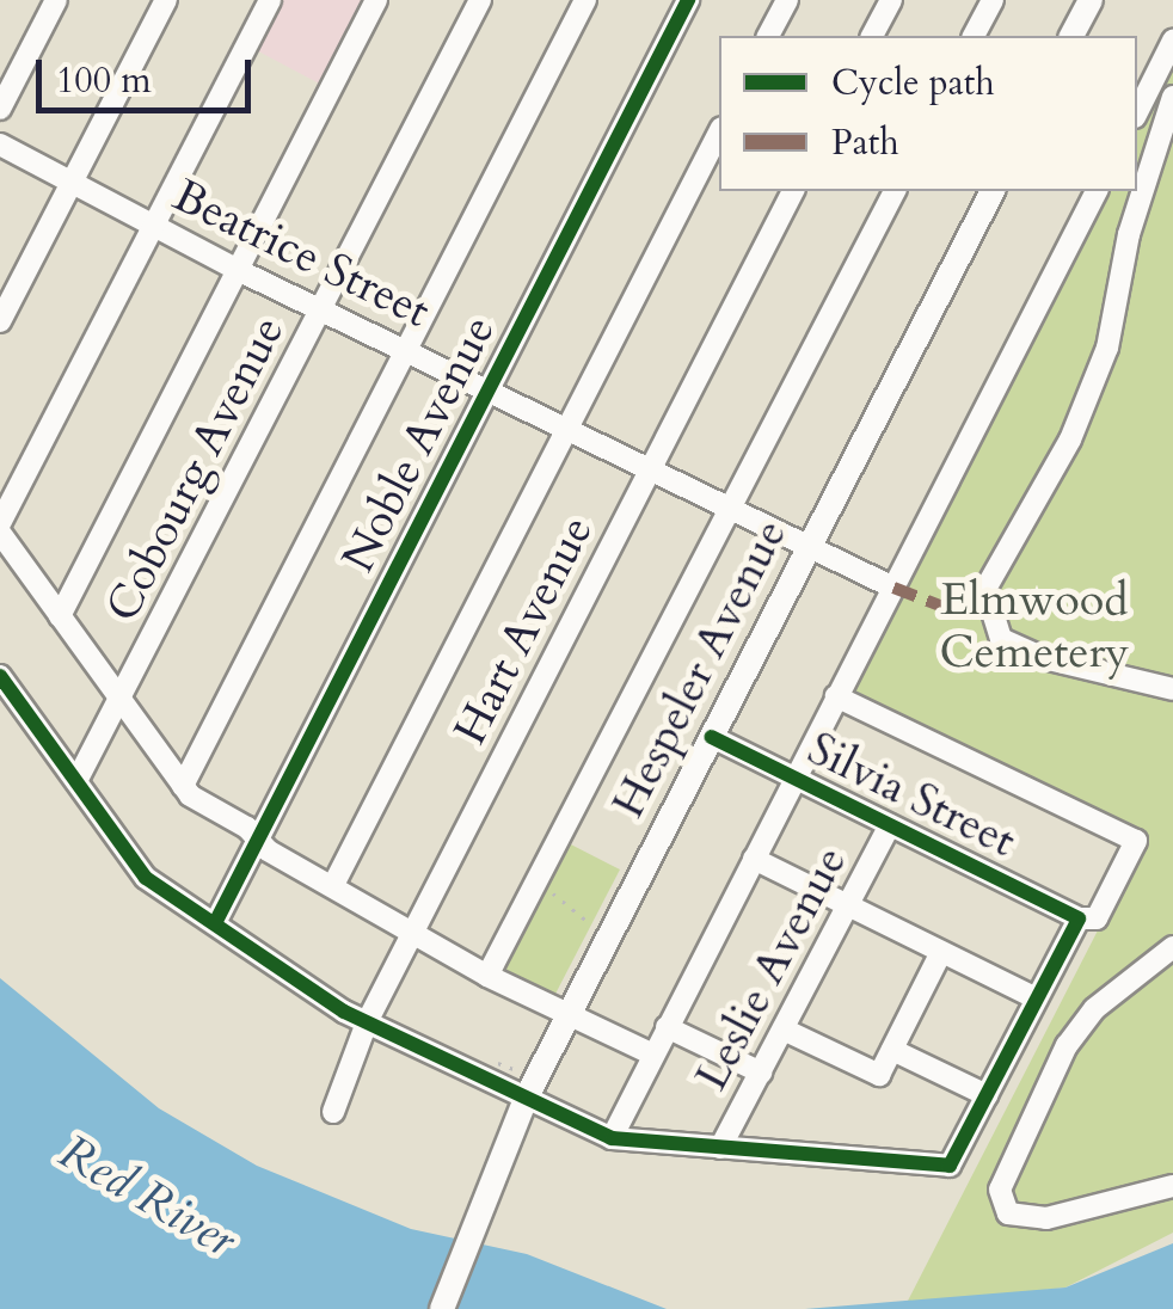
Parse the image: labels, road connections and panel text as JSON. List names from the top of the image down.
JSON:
{
  "streets": {
    "main road": ["Hespeler Avenue"],
    "street": [
      "Beatrice Street",
      "Noble Avenue",
      "Cobourg Avenue",
      "Hart Avenue",
      "Silvia Street",
      "Leslie Avenue"
    ]
  },
  "crossings": [
    ["Beatrice Street", "Noble Avenue"],
    ["Beatrice Street", "Cobourg Avenue"],
    ["Beatrice Street", "Hart Avenue"],
    ["Beatrice Street", "Hespeler Avenue"],
    ["Hespeler Avenue", "Silvia Street"],
    ["Silvia Street", "Leslie Avenue"]
  ],
  "water": ["Red River"],
  "parks": ["Elmwood Cemetery"],
  "legend": ["Cycle path", "Path"],
  "scale_bar": "100 m"
}
